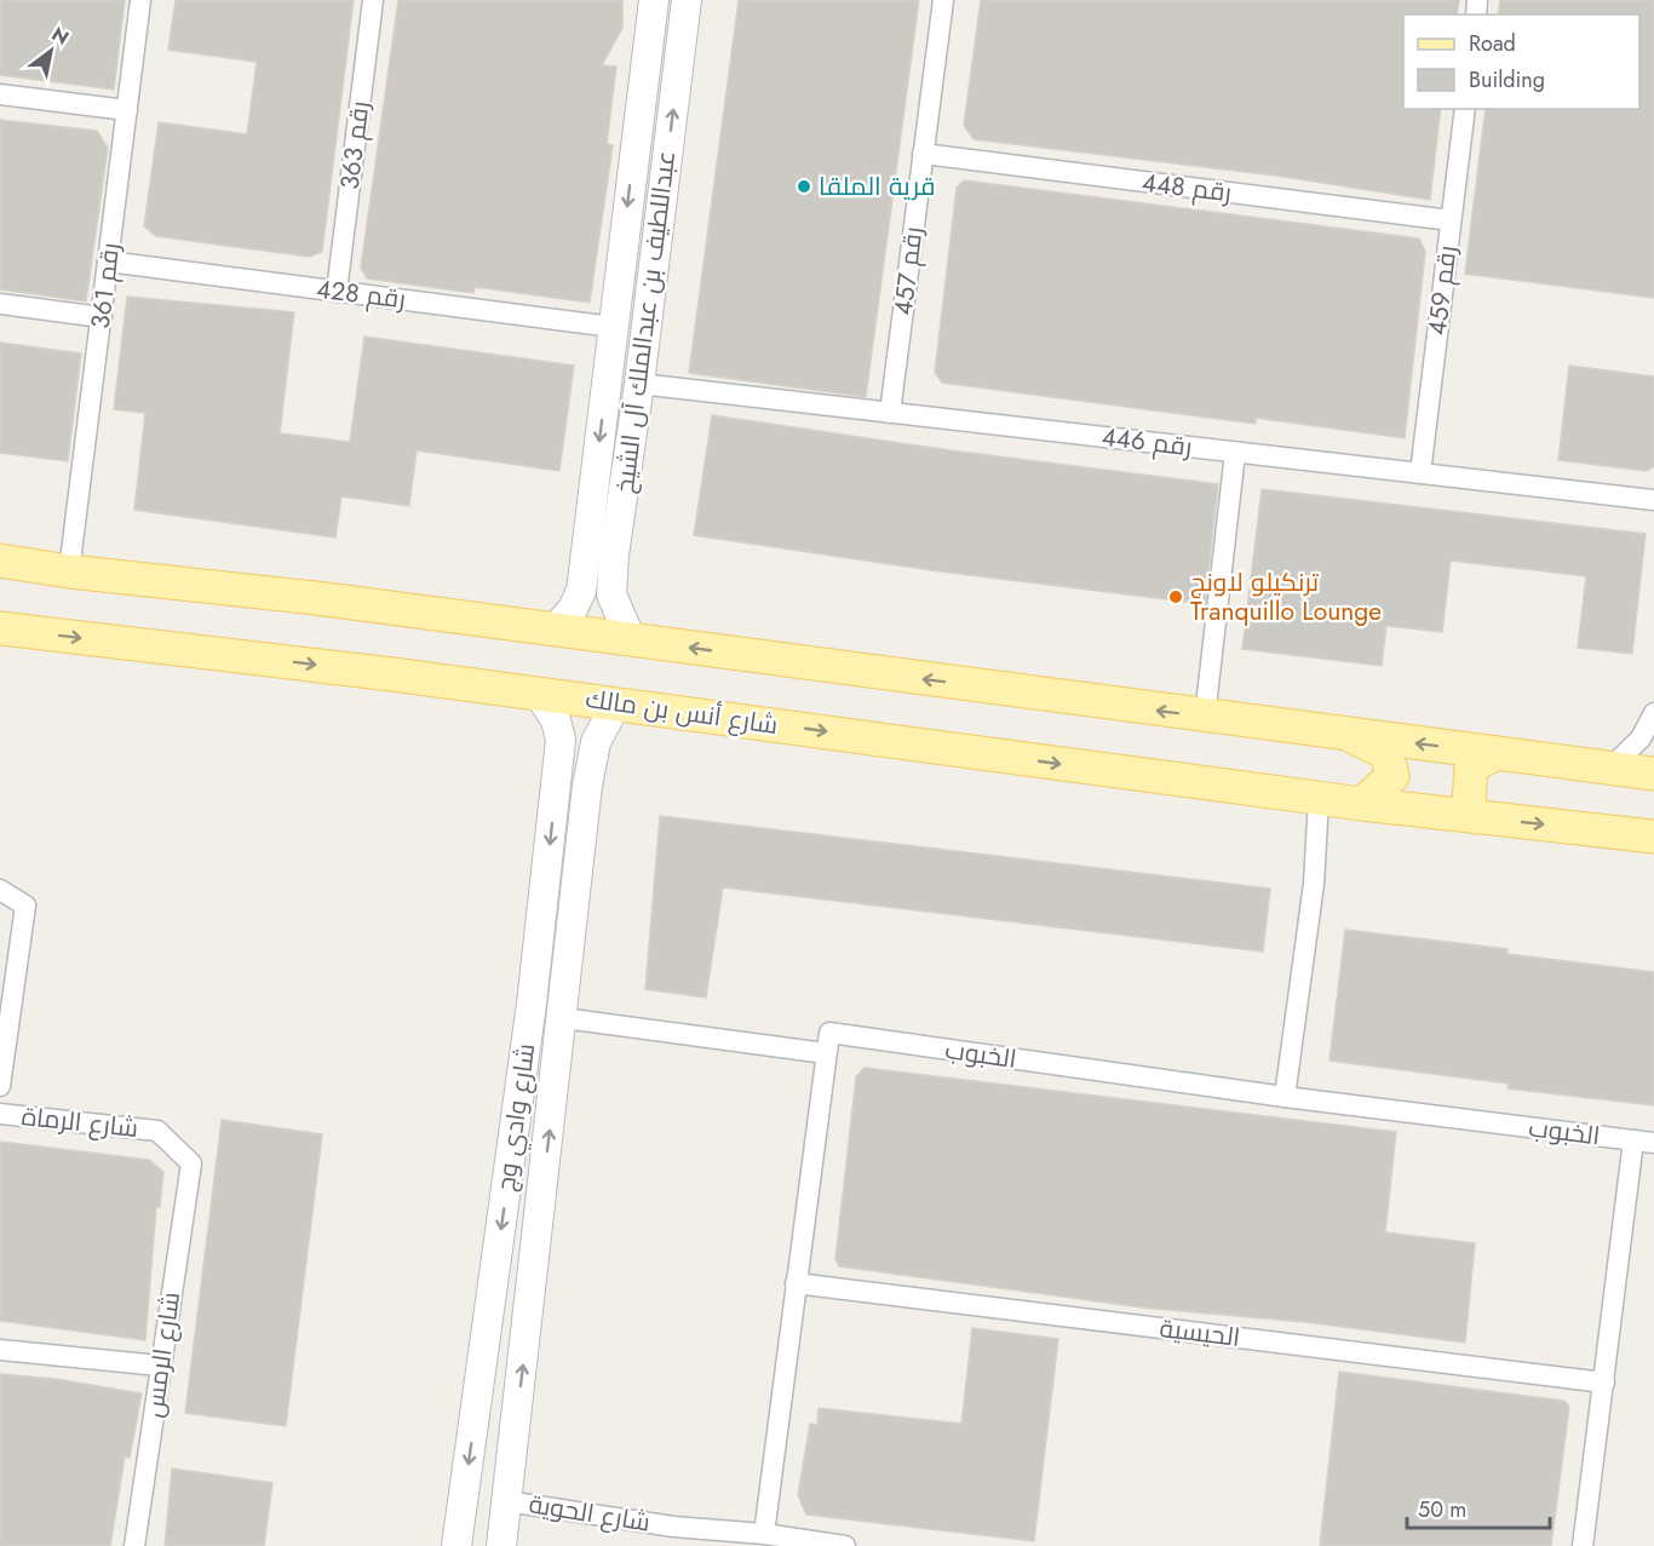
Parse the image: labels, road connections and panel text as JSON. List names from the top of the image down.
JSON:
{
  "streets": {
    "main road": ["شارع أنس بن مالك"],
    "street": [
      "رقم 363",
      "رقم 448",
      "رقم 457",
      "رقم 361",
      "رقم 459",
      "رقم 428",
      "عبداللطيف بن عبدالملك آل الشيخ",
      "رقم 446",
      "الخبوب",
      "شارع وادي وج",
      "شارع الرماة",
      "الحيسية",
      "شارع الرمس",
      "شارع الحوية"
    ]
  },
  "crossings": [
    ["رقم 363", "رقم 428"],
    ["رقم 448", "رقم 457"],
    ["رقم 448", "رقم 459"],
    ["رقم 457", "رقم 446"],
    ["رقم 361", "رقم 428"],
    ["رقم 459", "رقم 446"],
    ["رقم 428", "عبداللطيف بن عبدالملك آل الشيخ"],
    ["عبداللطيف بن عبدالملك آل الشيخ", "رقم 446"],
    ["شارع أنس بن مالك", "شارع وادي وج"],
    ["الخبوب", "الحيسية"],
    ["شارع وادي وج", "شارع الحوية"],
    ["شارع الرماة", "شارع الرمس"]
  ],
  "places": ["قرية الملقا", "ترنكيلو لاونج Tranquillo Lounge"],
  "legend": ["Road", "Building"],
  "scale_bar": "50 m",
  "north": "top right"
}
